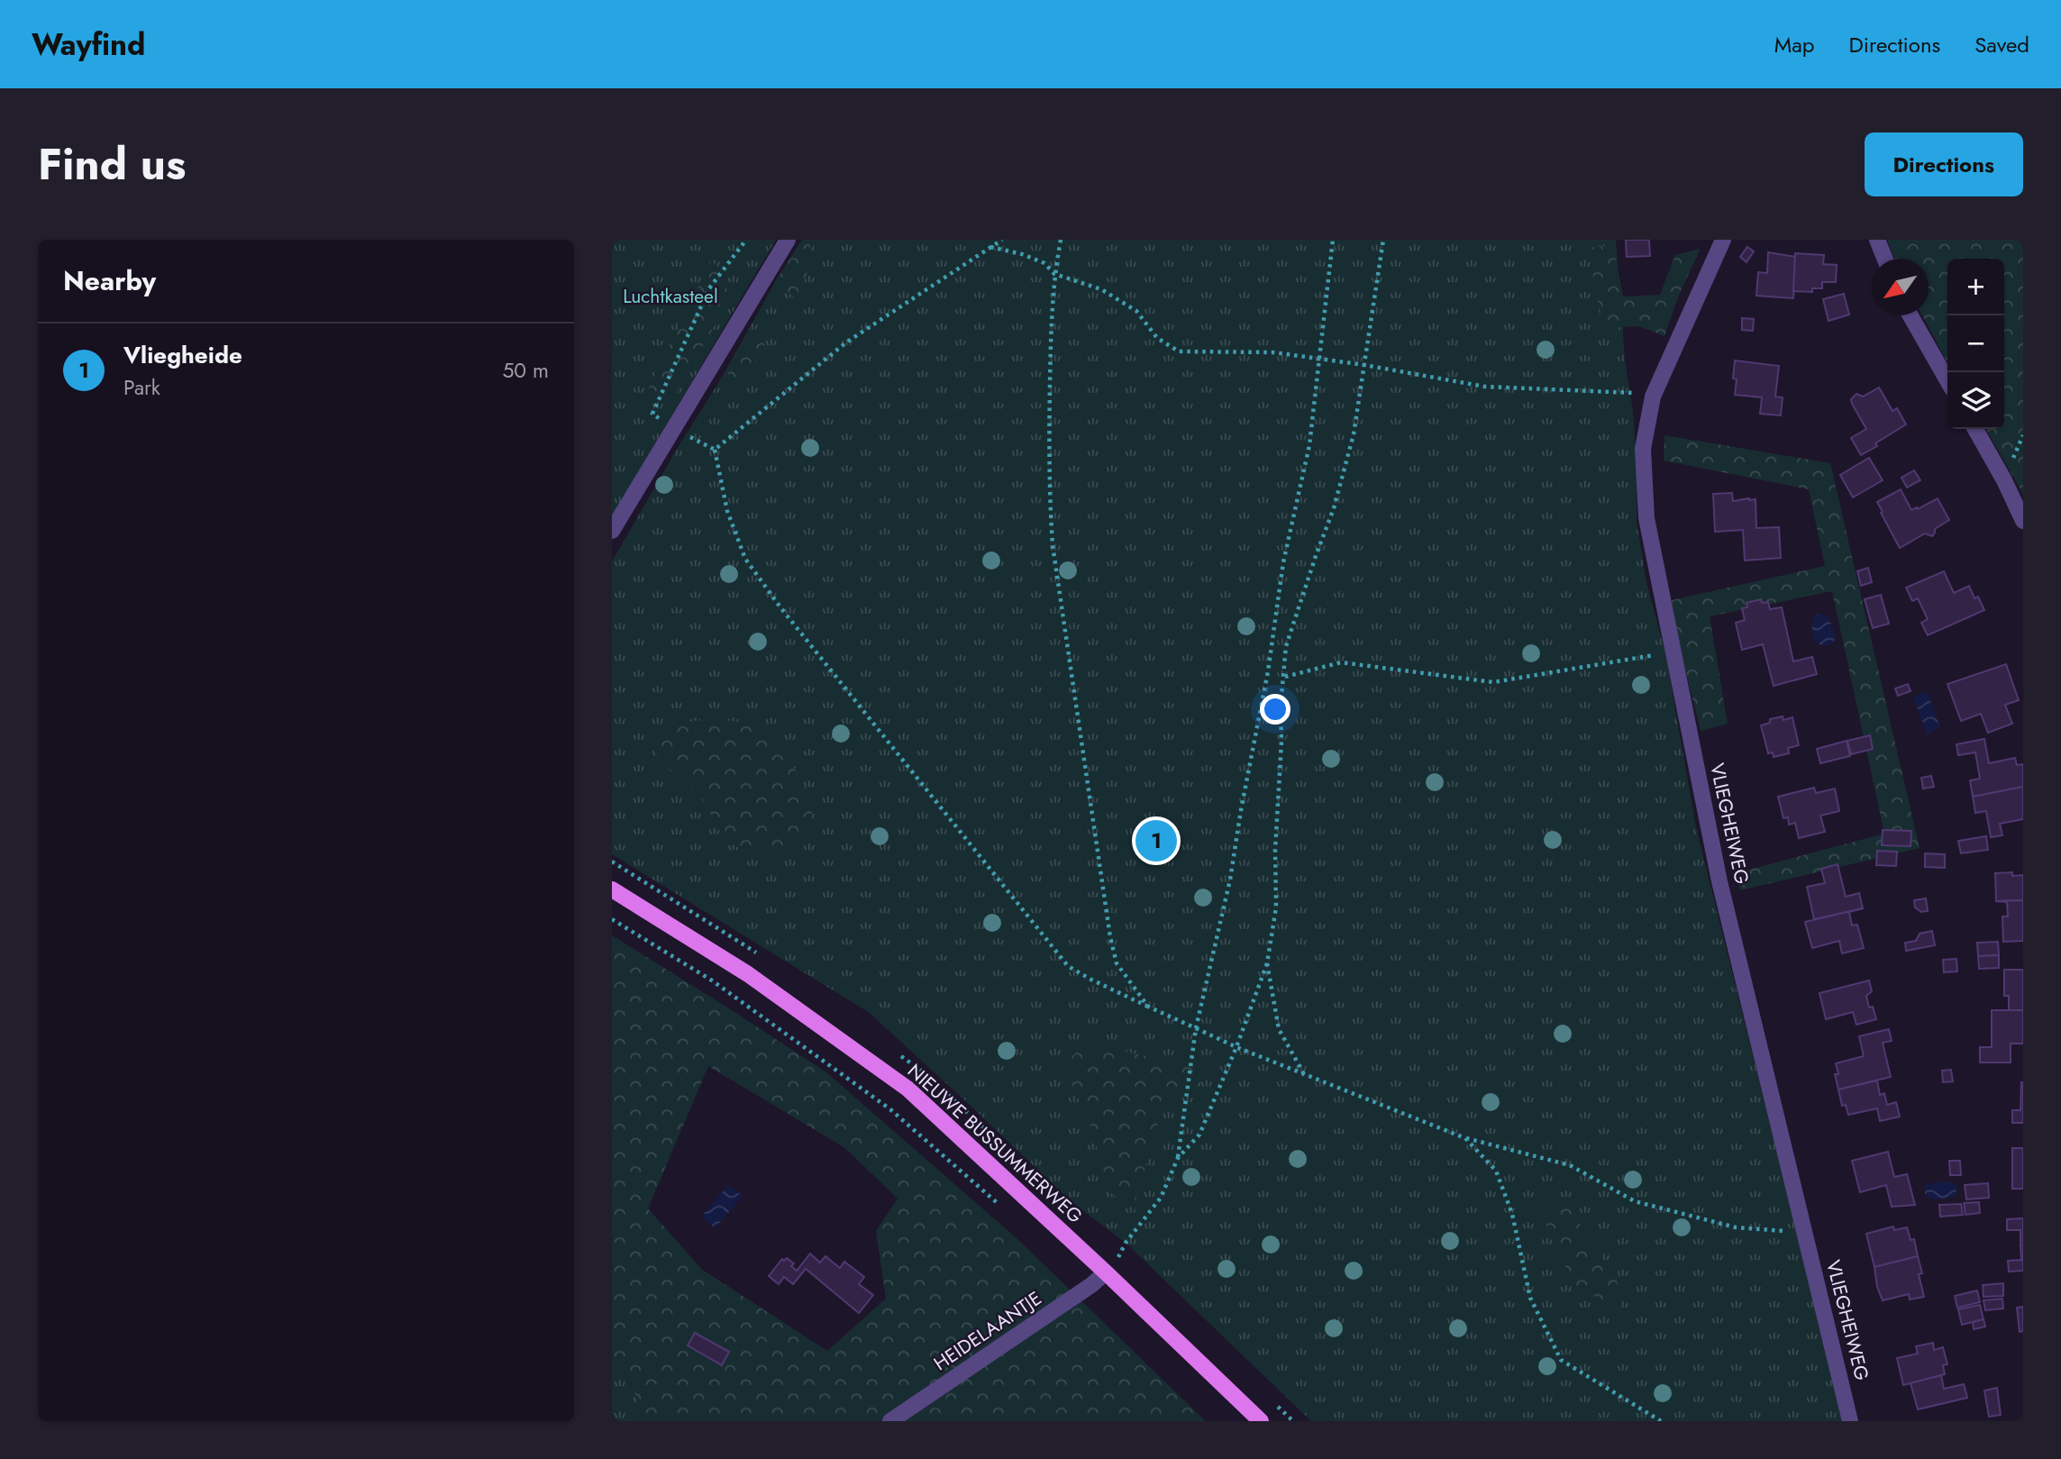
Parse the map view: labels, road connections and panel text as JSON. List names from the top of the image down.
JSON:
{
  "streets": {
    "main road": ["NIEUWE BUSSUMMERWEG"],
    "street": ["VLIEGHEIWEG", "HEIDELAANTJE"]
  },
  "crossings": [
    ["NIEUWE BUSSUMMERWEG", "HEIDELAANTJE"]
  ],
  "parks": ["Luchtkasteel"],
  "north": "bottom left",
  "page": {
    "header": "Wayfind",
    "nav": ["Map", "Directions", "Saved"],
    "title": "Find us",
    "buttons": "Directions",
    "heading": "Nearby",
    "map_buttons": ["+", "−"],
    "list": [
      {
        "mark": "1",
        "name": "Vliegheide",
        "note": "Park",
        "value": "50 m"
      }
    ],
    "pins": "1"
  }
}
